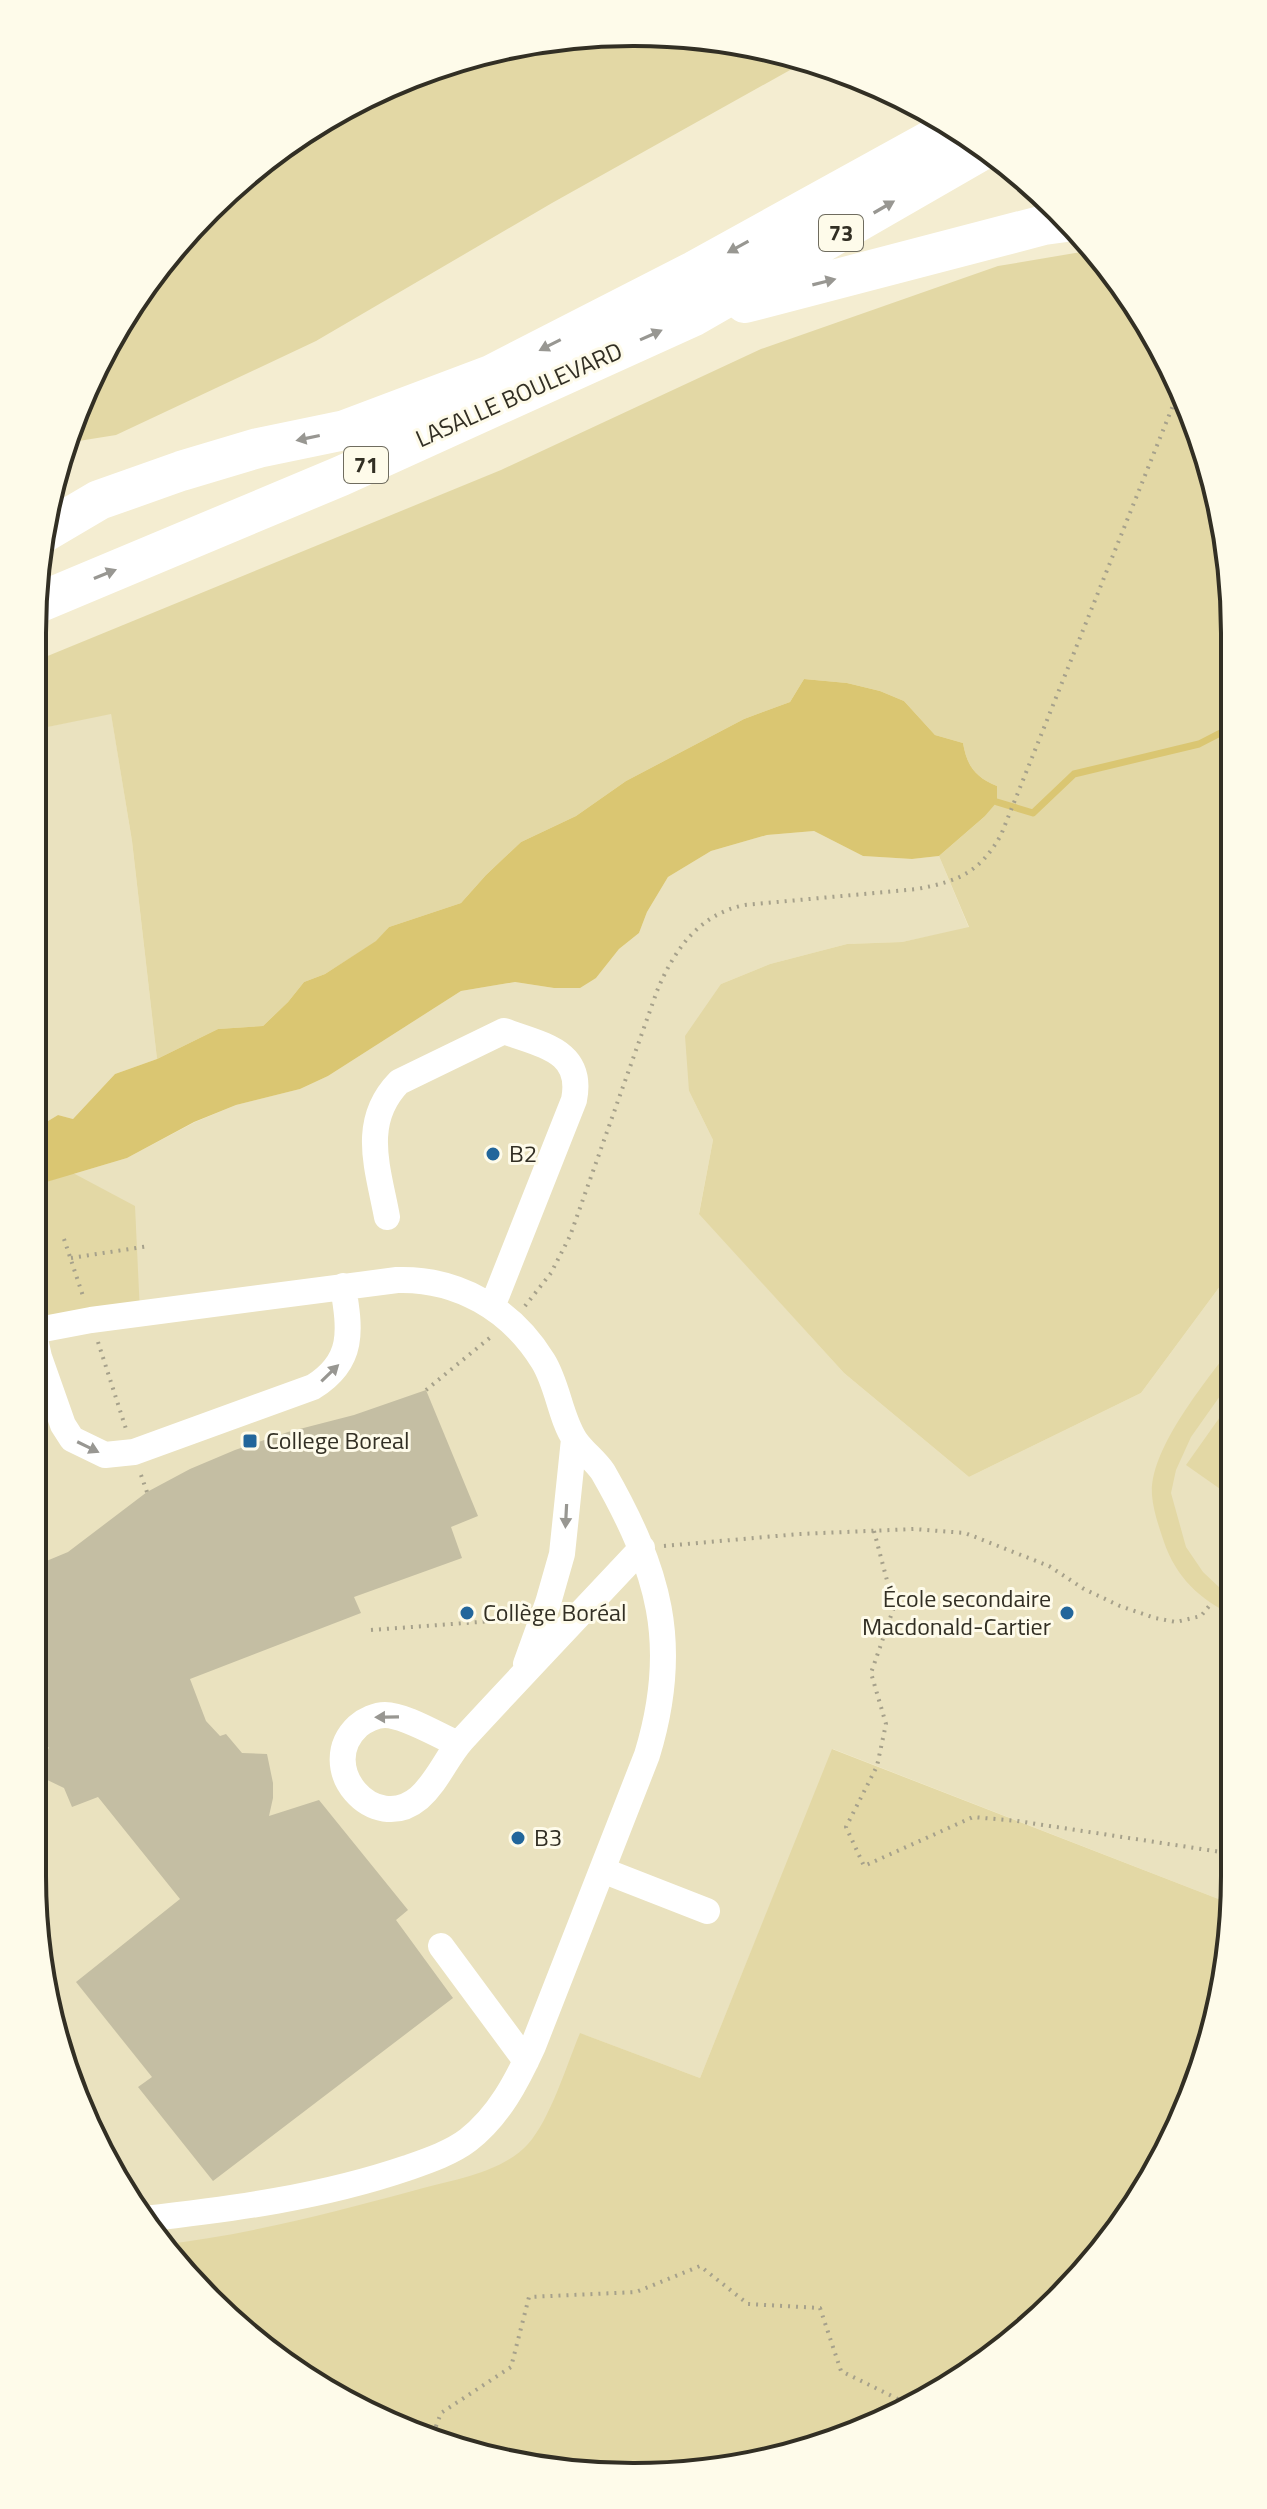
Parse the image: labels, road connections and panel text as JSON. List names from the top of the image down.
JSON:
{
  "streets": {
    "highway": ["73", "LASALLE BOULEVARD", "71"]
  },
  "crossings": [
    ["73", "LASALLE BOULEVARD"]
  ],
  "places": {
    "other": [
      "B2",
      "Collège Boréal",
      "École secondaire Macdonald-Cartier",
      "B3"
    ],
    "transit": ["College Boreal"]
  }
}
